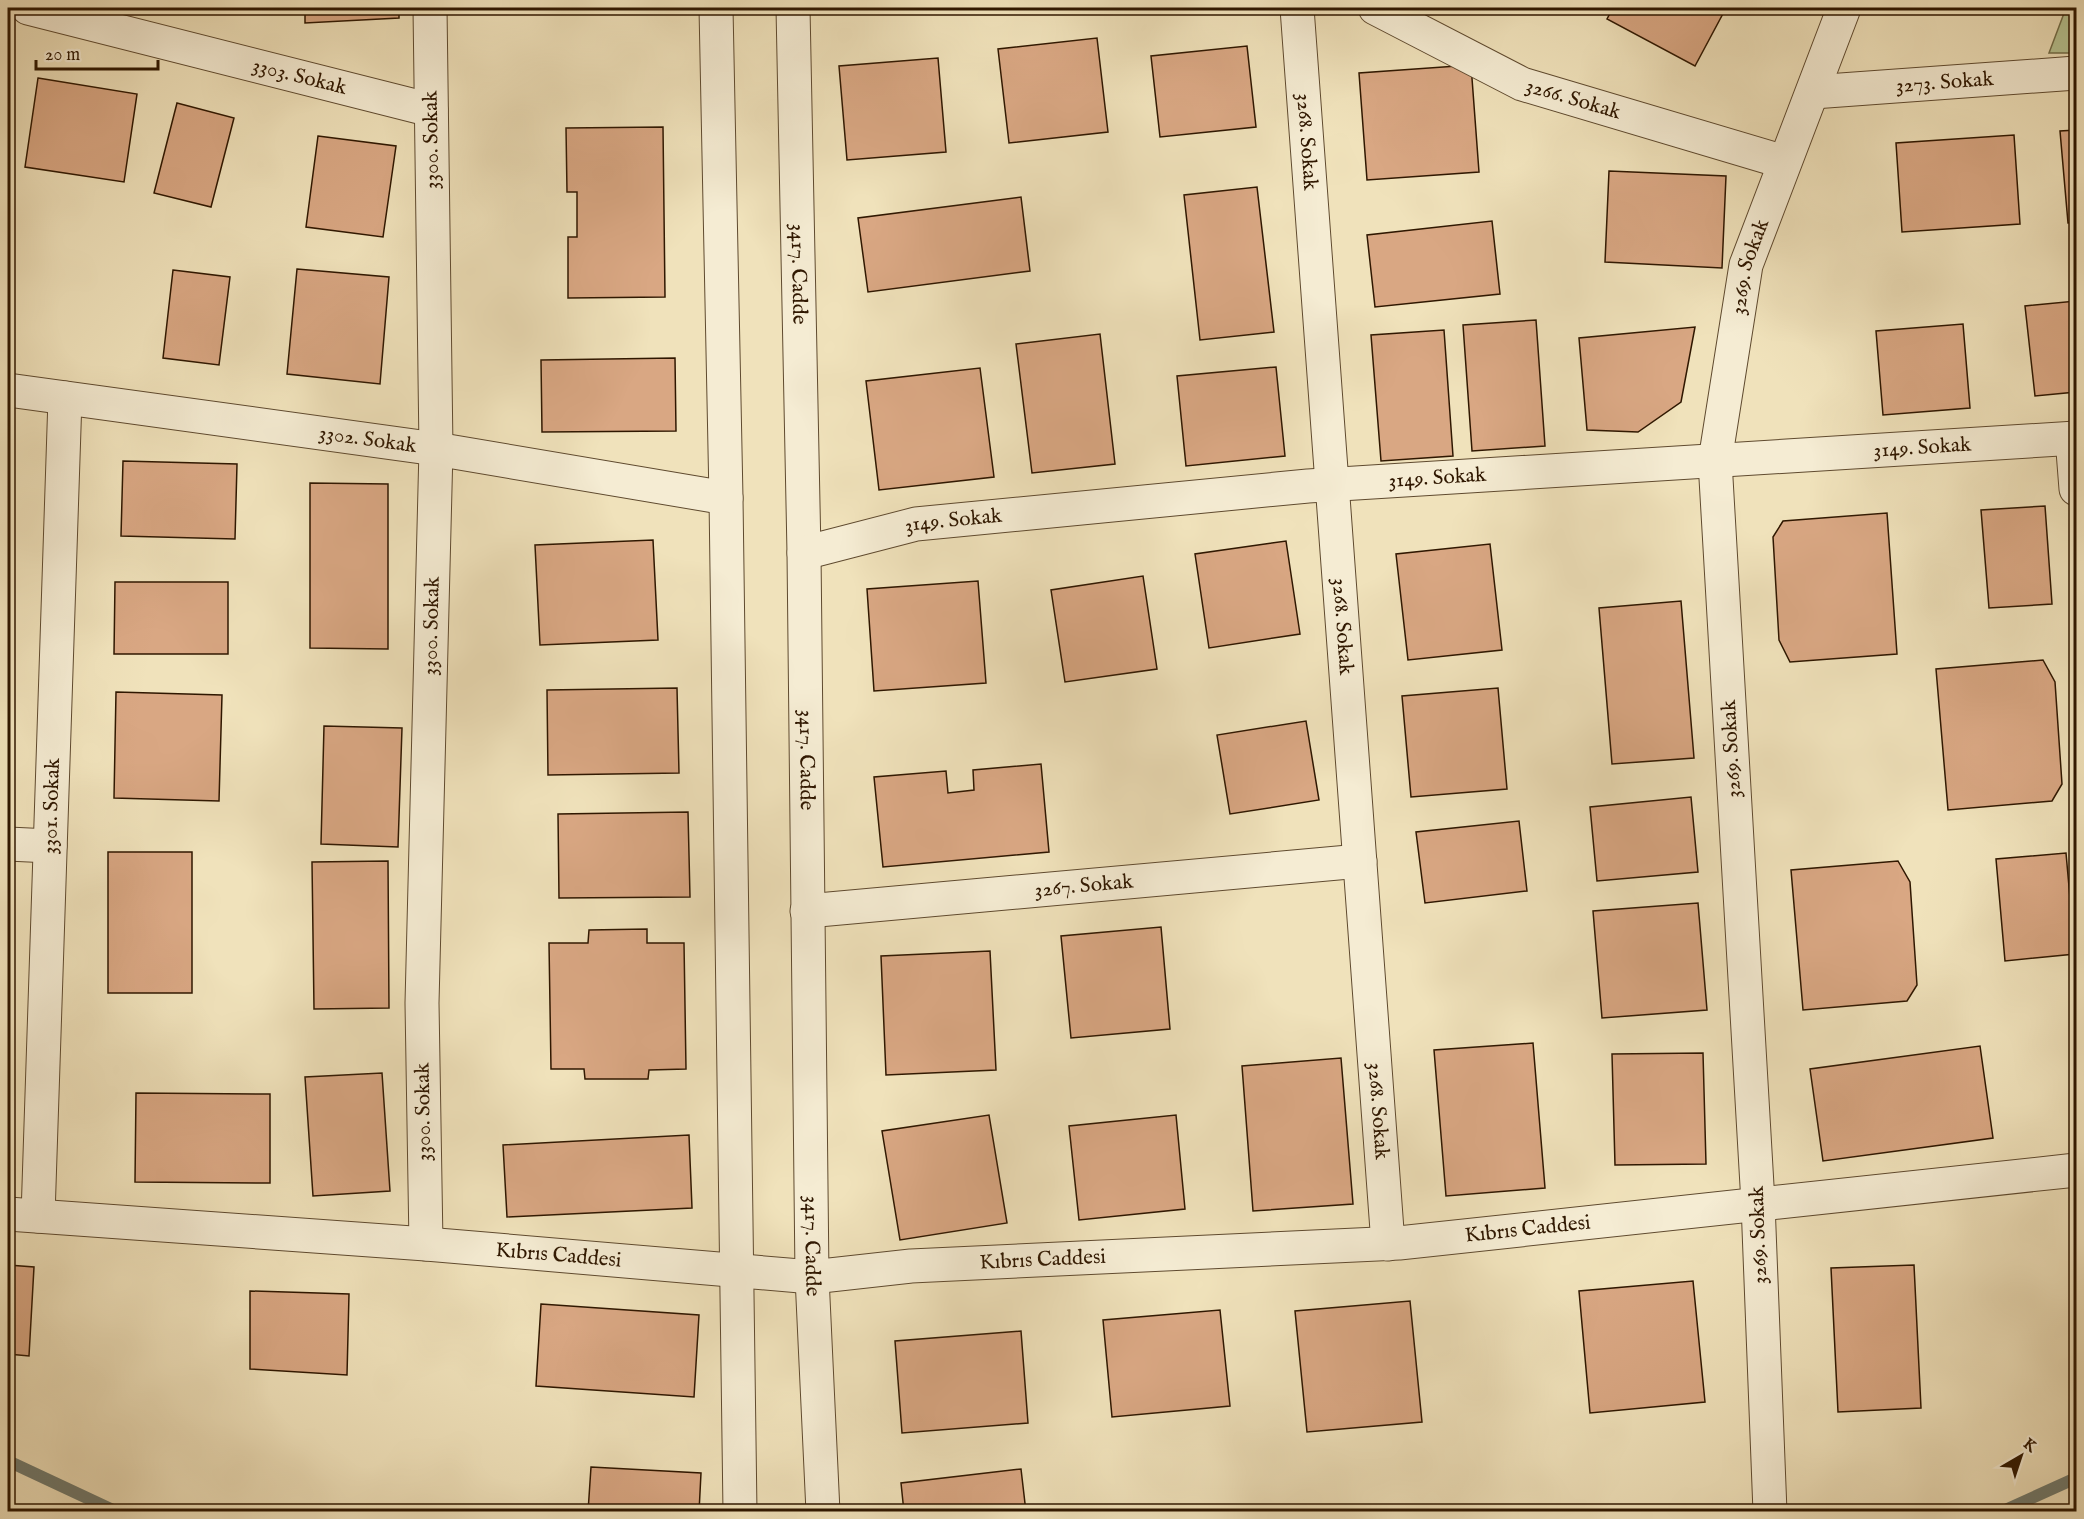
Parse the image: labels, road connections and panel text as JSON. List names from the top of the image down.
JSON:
{
  "streets": {
    "street": [
      "3303. Sokak",
      "3273. Sokak",
      "3266. Sokak",
      "3300. Sokak",
      "3268. Sokak",
      "3269. Sokak",
      "3417. Cadde",
      "3302. Sokak",
      "3149. Sokak",
      "3301. Sokak",
      "3267. Sokak",
      "Kıbrıs Caddesi"
    ]
  },
  "crossings": [
    ["3303. Sokak", "3300. Sokak"],
    ["3273. Sokak", "3269. Sokak"],
    ["3266. Sokak", "3269. Sokak"],
    ["3300. Sokak", "3302. Sokak"],
    ["3300. Sokak", "Kıbrıs Caddesi"],
    ["3268. Sokak", "3149. Sokak"],
    ["3268. Sokak", "3267. Sokak"],
    ["3268. Sokak", "Kıbrıs Caddesi"],
    ["3269. Sokak", "3149. Sokak"],
    ["3269. Sokak", "Kıbrıs Caddesi"],
    ["3417. Cadde", "3149. Sokak"],
    ["3417. Cadde", "3267. Sokak"],
    ["3417. Cadde", "Kıbrıs Caddesi"],
    ["3302. Sokak", "3301. Sokak"],
    ["3301. Sokak", "Kıbrıs Caddesi"]
  ],
  "scale_bar": "20 m",
  "north": "top right"
}
